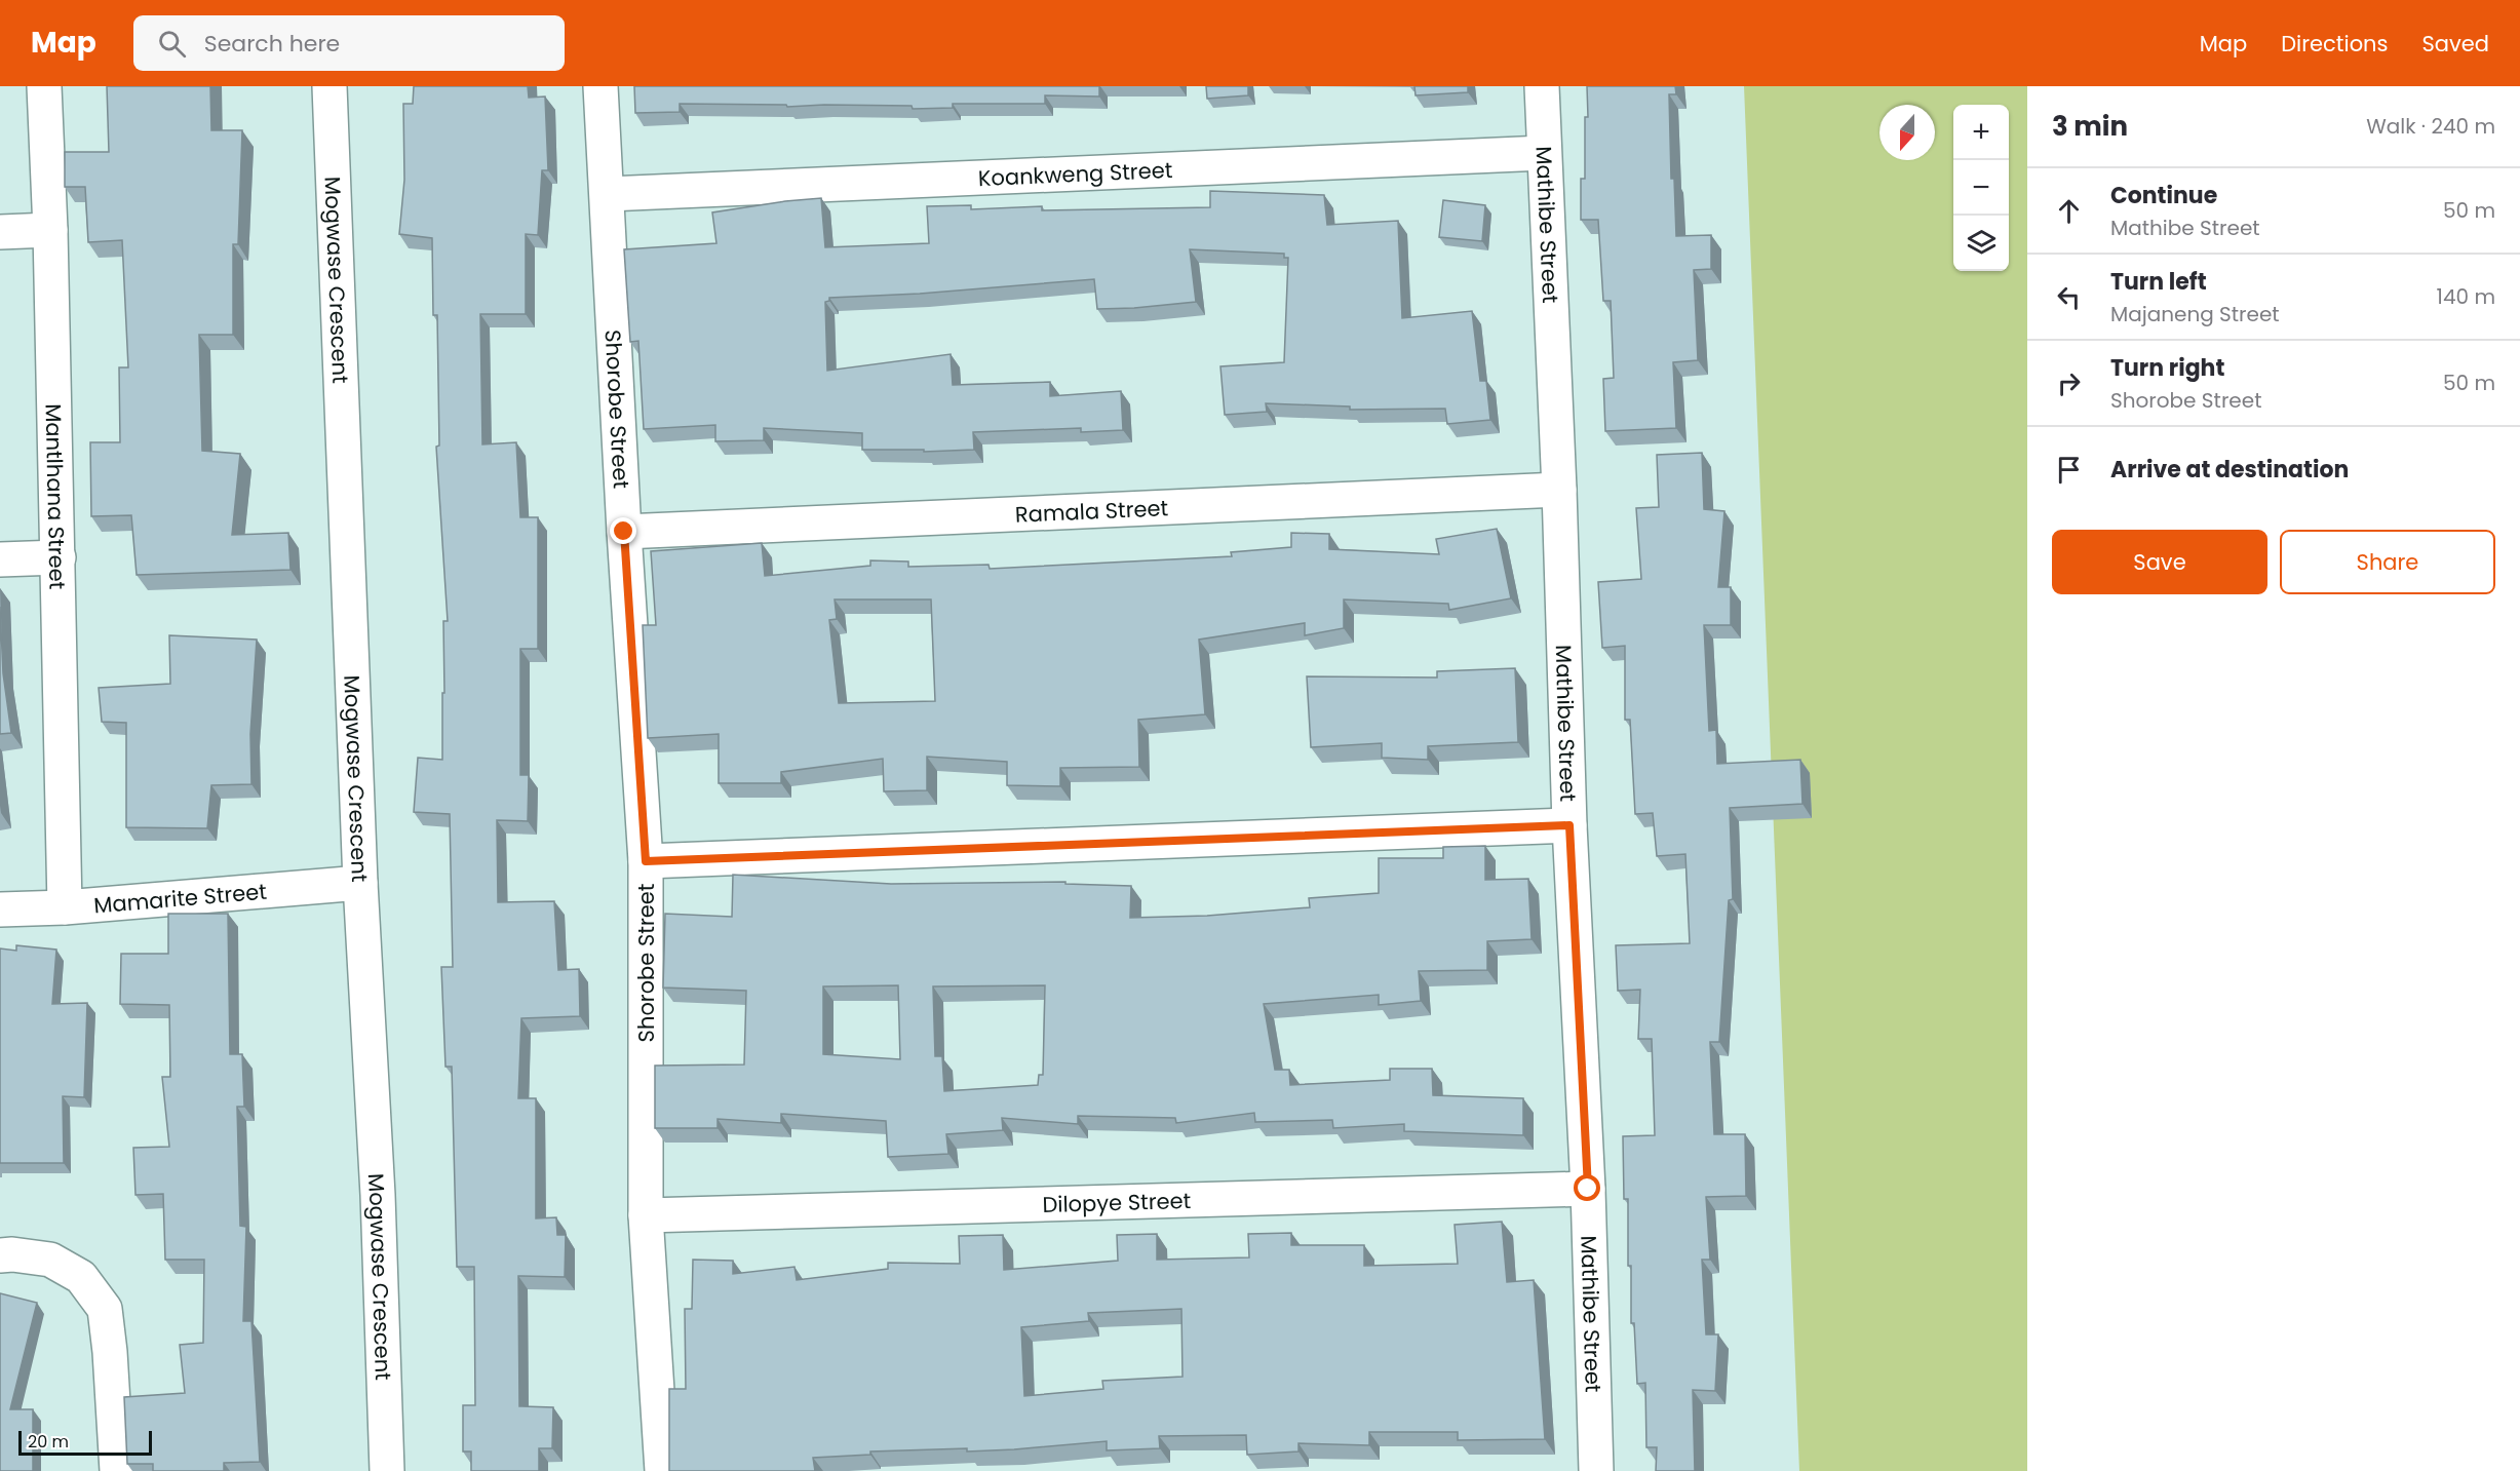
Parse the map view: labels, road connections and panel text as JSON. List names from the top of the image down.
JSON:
{
  "streets": {
    "street": [
      "Koankweng Street",
      "Mathibe Street",
      "Mogwase Crescent",
      "Shorobe Street",
      "Mantlhana Street",
      "Ramala Street",
      "Mamarite Street",
      "Dilopye Street"
    ]
  },
  "crossings": [
    ["Koankweng Street", "Mathibe Street"],
    ["Koankweng Street", "Shorobe Street"],
    ["Mathibe Street", "Ramala Street"],
    ["Mathibe Street", "Dilopye Street"],
    ["Mogwase Crescent", "Mamarite Street"],
    ["Shorobe Street", "Ramala Street"],
    ["Shorobe Street", "Dilopye Street"],
    ["Mantlhana Street", "Mamarite Street"]
  ],
  "scale_bar": "20 m",
  "north": "bottom",
  "page": {
    "header": "Map",
    "search": "Search here",
    "nav": ["Map", "Directions", "Saved"],
    "heading": ["3 min", "Walk · 240 m"],
    "map_buttons": ["+", "−"],
    "list": [
      ["Continue", "Mathibe Street", "50 m"],
      ["Turn left", "Majaneng Street", "140 m"],
      ["Turn right", "Shorobe Street", "50 m"],
      "Arrive at destination"
    ],
    "buttons": ["Save", "Share"],
    "scale": "20 m"
  }
}
